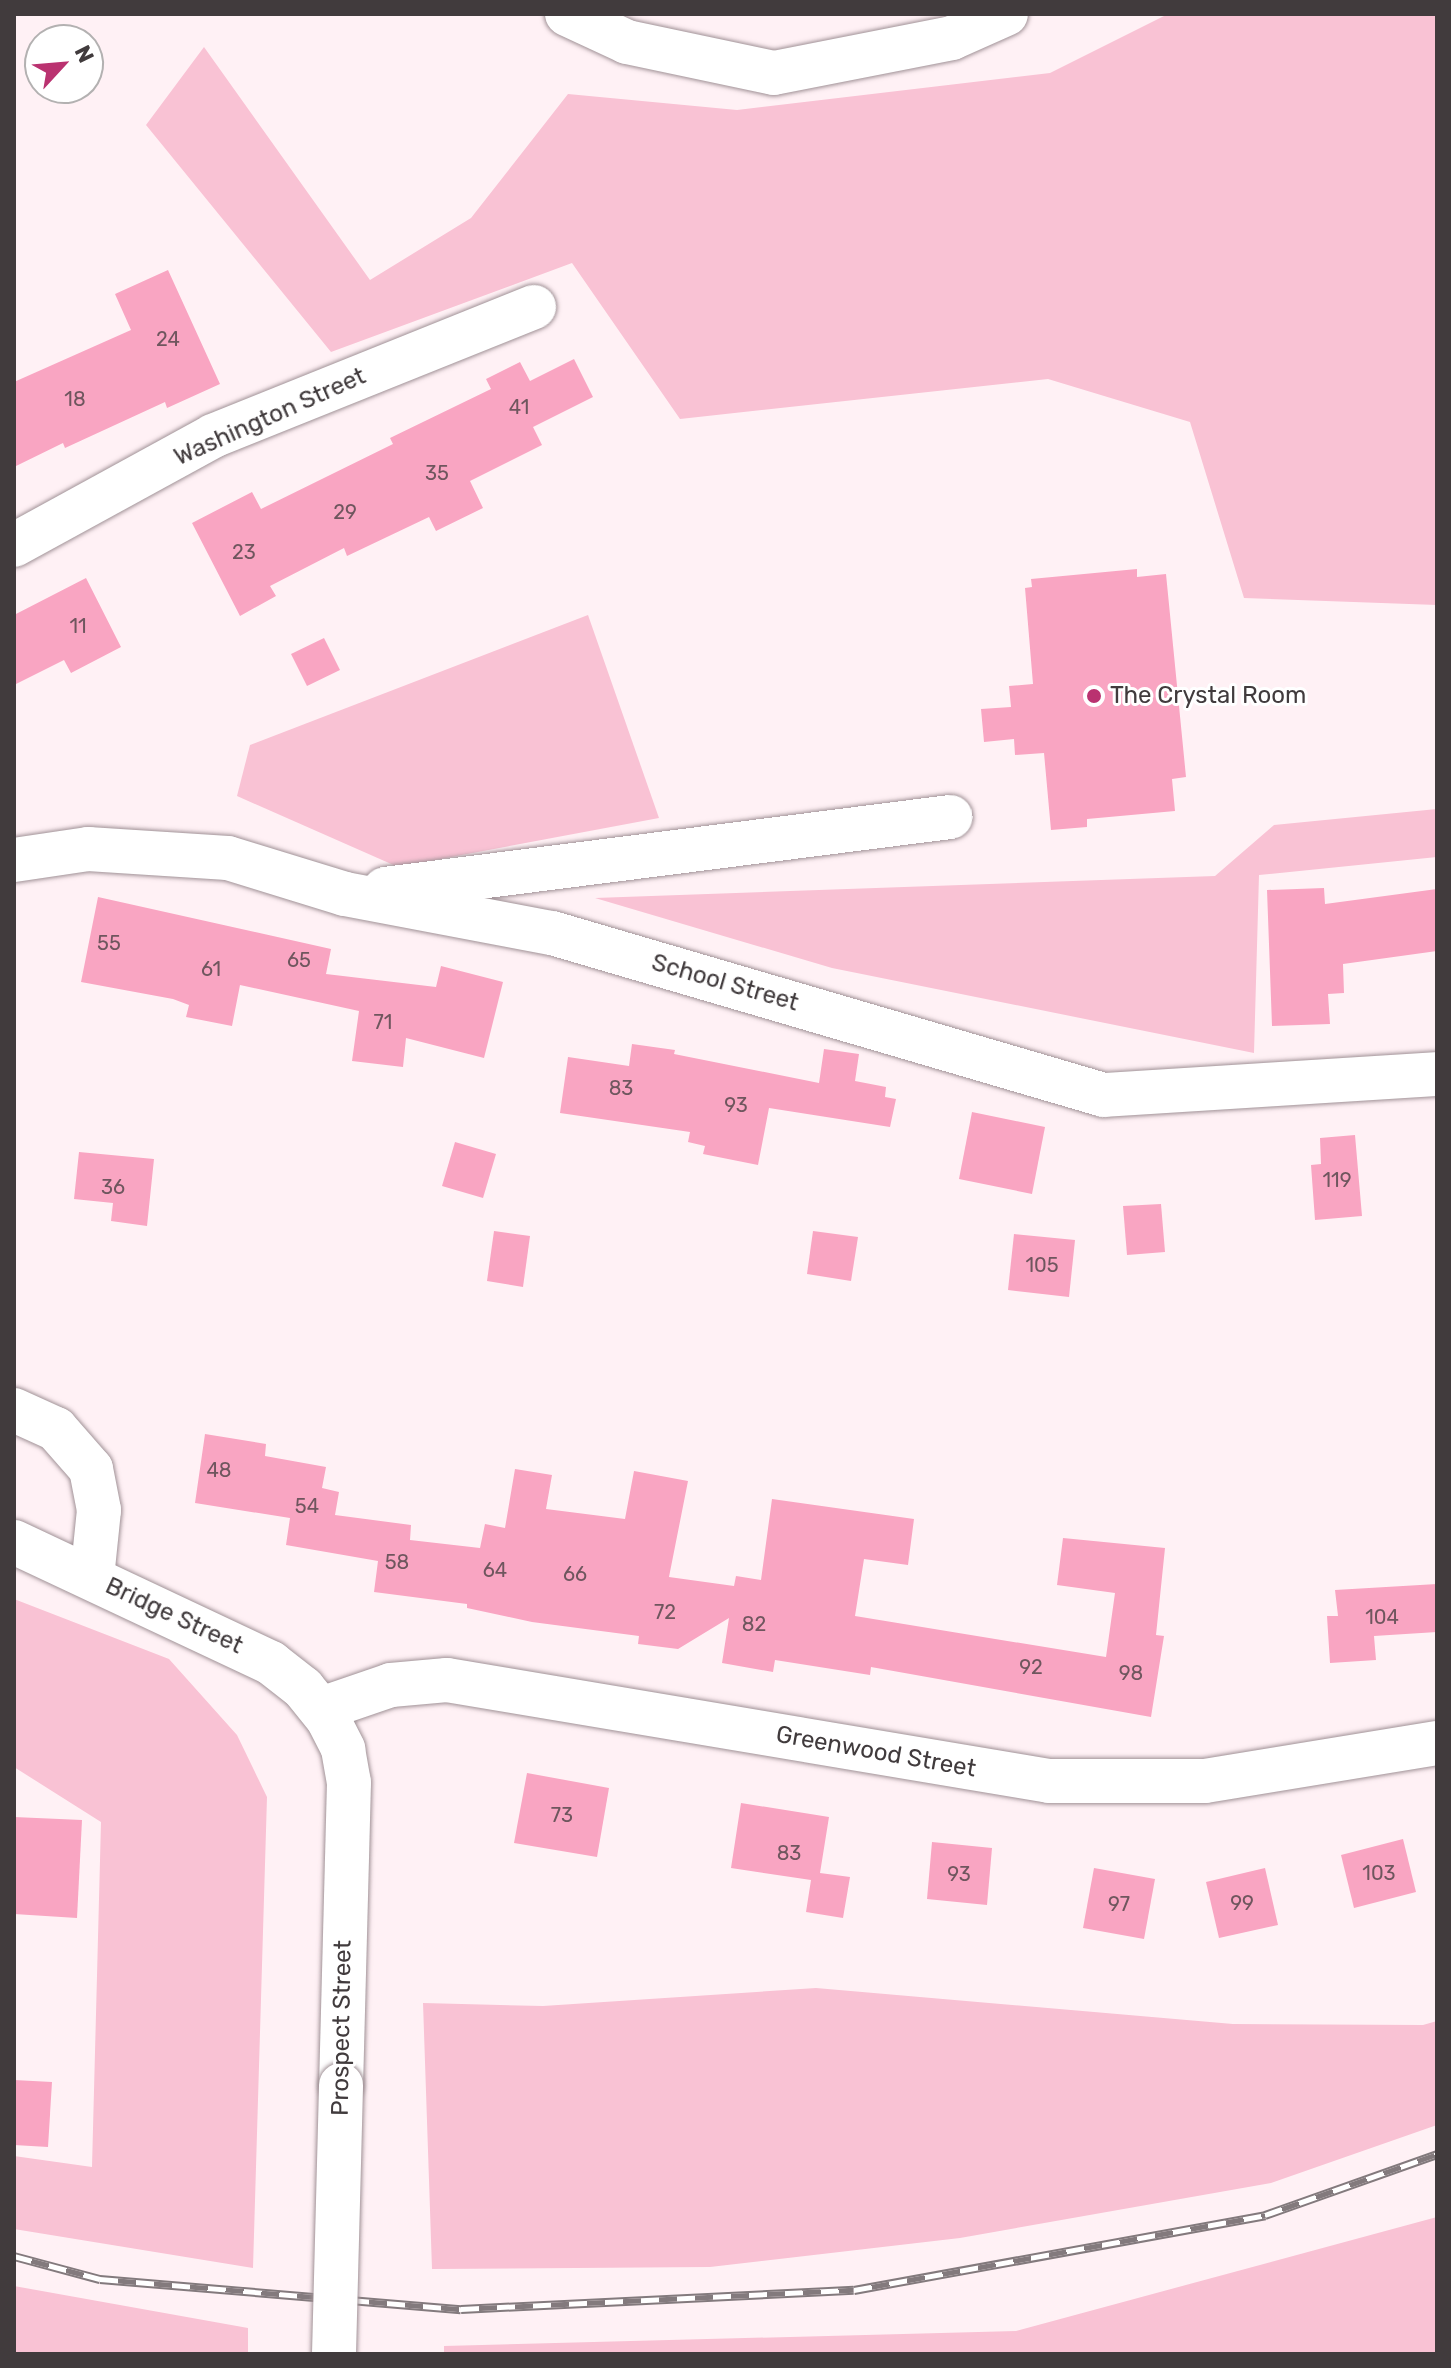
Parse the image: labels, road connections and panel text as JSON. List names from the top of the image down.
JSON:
{
  "streets": {
    "street": [
      "Washington Street",
      "School Street",
      "Bridge Street",
      "Greenwood Street",
      "Prospect Street"
    ]
  },
  "crossings": [
    ["Bridge Street", "Greenwood Street"],
    ["Bridge Street", "Prospect Street"],
    ["Greenwood Street", "Prospect Street"]
  ],
  "places": ["The Crystal Room"],
  "house_numbers": [
    "24",
    "18",
    "41",
    "35",
    "29",
    "23",
    "11",
    "55",
    "65",
    "61",
    "71",
    "83",
    "93",
    "119",
    "36",
    "105",
    "48",
    "54",
    "58",
    "64",
    "66",
    "72",
    "104",
    "82",
    "92",
    "98",
    "73",
    "83",
    "103",
    "93",
    "99",
    "97"
  ],
  "north": "top right"
}
